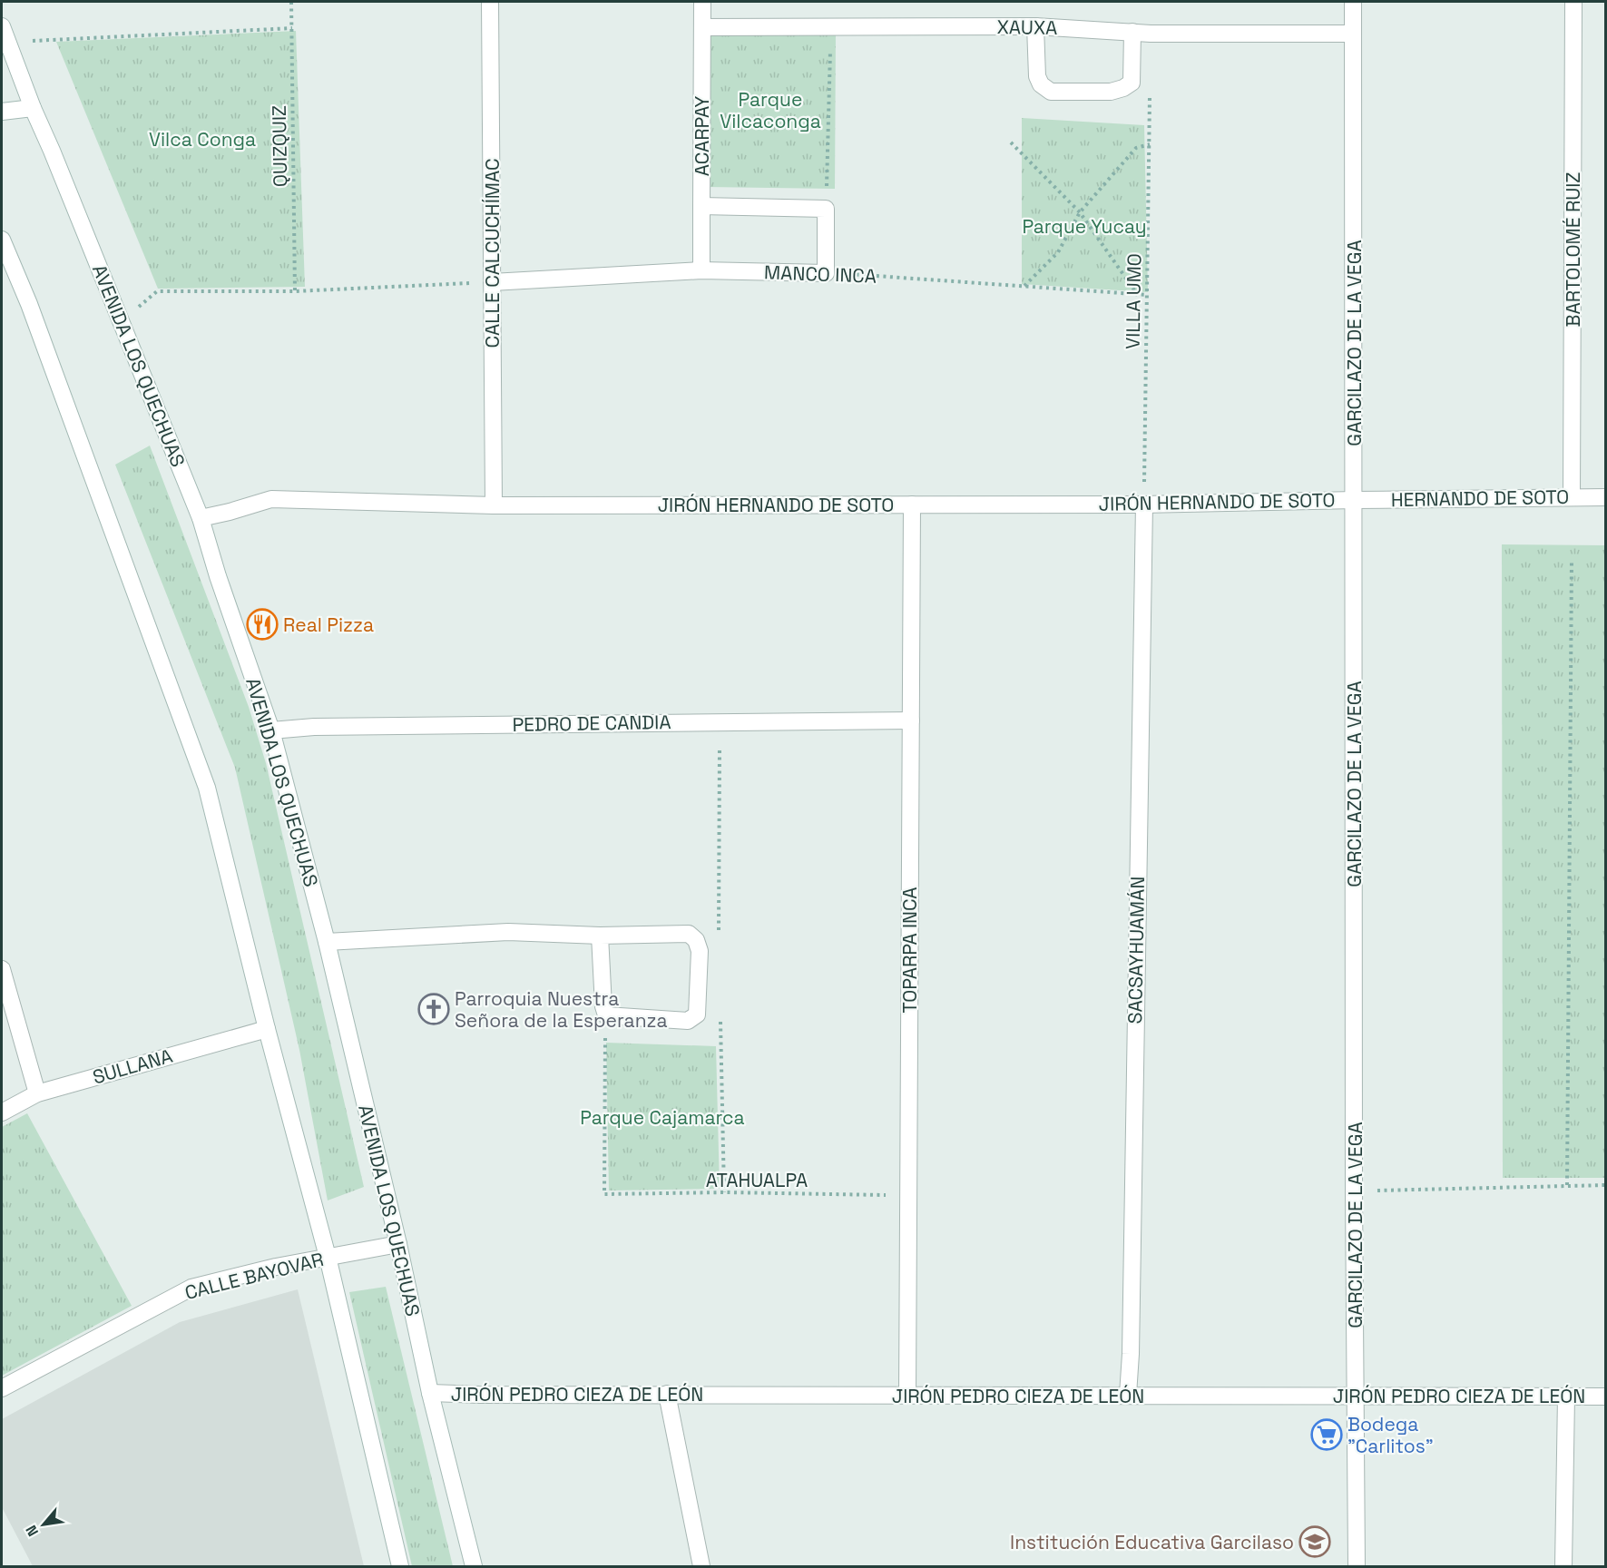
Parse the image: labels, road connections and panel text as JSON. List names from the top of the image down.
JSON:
{
  "streets": {
    "street": [
      "XAUXA",
      "ACARPAY",
      "BARTOLOMÉ RUIZ",
      "CALLE CALCUCHÍMAC",
      "MANCO INCA",
      "GARCILAZO DE LA VEGA",
      "AVENIDA LOS QUECHUAS",
      "HERNANDO DE SOTO",
      "JIRÓN HERNANDO DE SOTO",
      "PEDRO DE CANDIA",
      "TOPARPA INCA",
      "SACSAYHUAMÁN",
      "SULLANA",
      "CALLE BAYOVAR",
      "JIRÓN PEDRO CIEZA DE LEÓN"
    ],
    "path": ["QUIZQUIZ", "VILLA UMO", "ATAHUALPA"]
  },
  "crossings": [
    ["XAUXA", "ACARPAY"],
    ["XAUXA", "GARCILAZO DE LA VEGA"],
    ["ACARPAY", "MANCO INCA"],
    ["BARTOLOMÉ RUIZ", "HERNANDO DE SOTO"],
    ["CALLE CALCUCHÍMAC", "MANCO INCA"],
    ["CALLE CALCUCHÍMAC", "JIRÓN HERNANDO DE SOTO"],
    ["MANCO INCA", "VILLA UMO"],
    ["VILLA UMO", "JIRÓN HERNANDO DE SOTO"],
    ["VILLA UMO", "SACSAYHUAMÁN"],
    ["GARCILAZO DE LA VEGA", "HERNANDO DE SOTO"],
    ["GARCILAZO DE LA VEGA", "JIRÓN HERNANDO DE SOTO"],
    ["GARCILAZO DE LA VEGA", "JIRÓN PEDRO CIEZA DE LEÓN"],
    ["AVENIDA LOS QUECHUAS", "JIRÓN HERNANDO DE SOTO"],
    ["AVENIDA LOS QUECHUAS", "PEDRO DE CANDIA"],
    ["AVENIDA LOS QUECHUAS", "CALLE BAYOVAR"],
    ["AVENIDA LOS QUECHUAS", "JIRÓN PEDRO CIEZA DE LEÓN"],
    ["HERNANDO DE SOTO", "JIRÓN HERNANDO DE SOTO"],
    ["JIRÓN HERNANDO DE SOTO", "TOPARPA INCA"],
    ["JIRÓN HERNANDO DE SOTO", "SACSAYHUAMÁN"],
    ["PEDRO DE CANDIA", "TOPARPA INCA"],
    ["TOPARPA INCA", "ATAHUALPA"],
    ["TOPARPA INCA", "JIRÓN PEDRO CIEZA DE LEÓN"],
    ["SACSAYHUAMÁN", "JIRÓN PEDRO CIEZA DE LEÓN"]
  ],
  "parks": [
    "Parque Vilcaconga",
    "Vilca Conga",
    "Parque Yucay",
    "Parque Cajamarca"
  ],
  "places": {
    "restaurant": ["Real Pizza"],
    "church": ["Parroquia Nuestra Señora de la Esperanza"],
    "supermarket": ["Bodega \"Carlitos\""],
    "school or university": ["Institución Educativa Garcilaso"]
  },
  "north": "bottom left"
}
